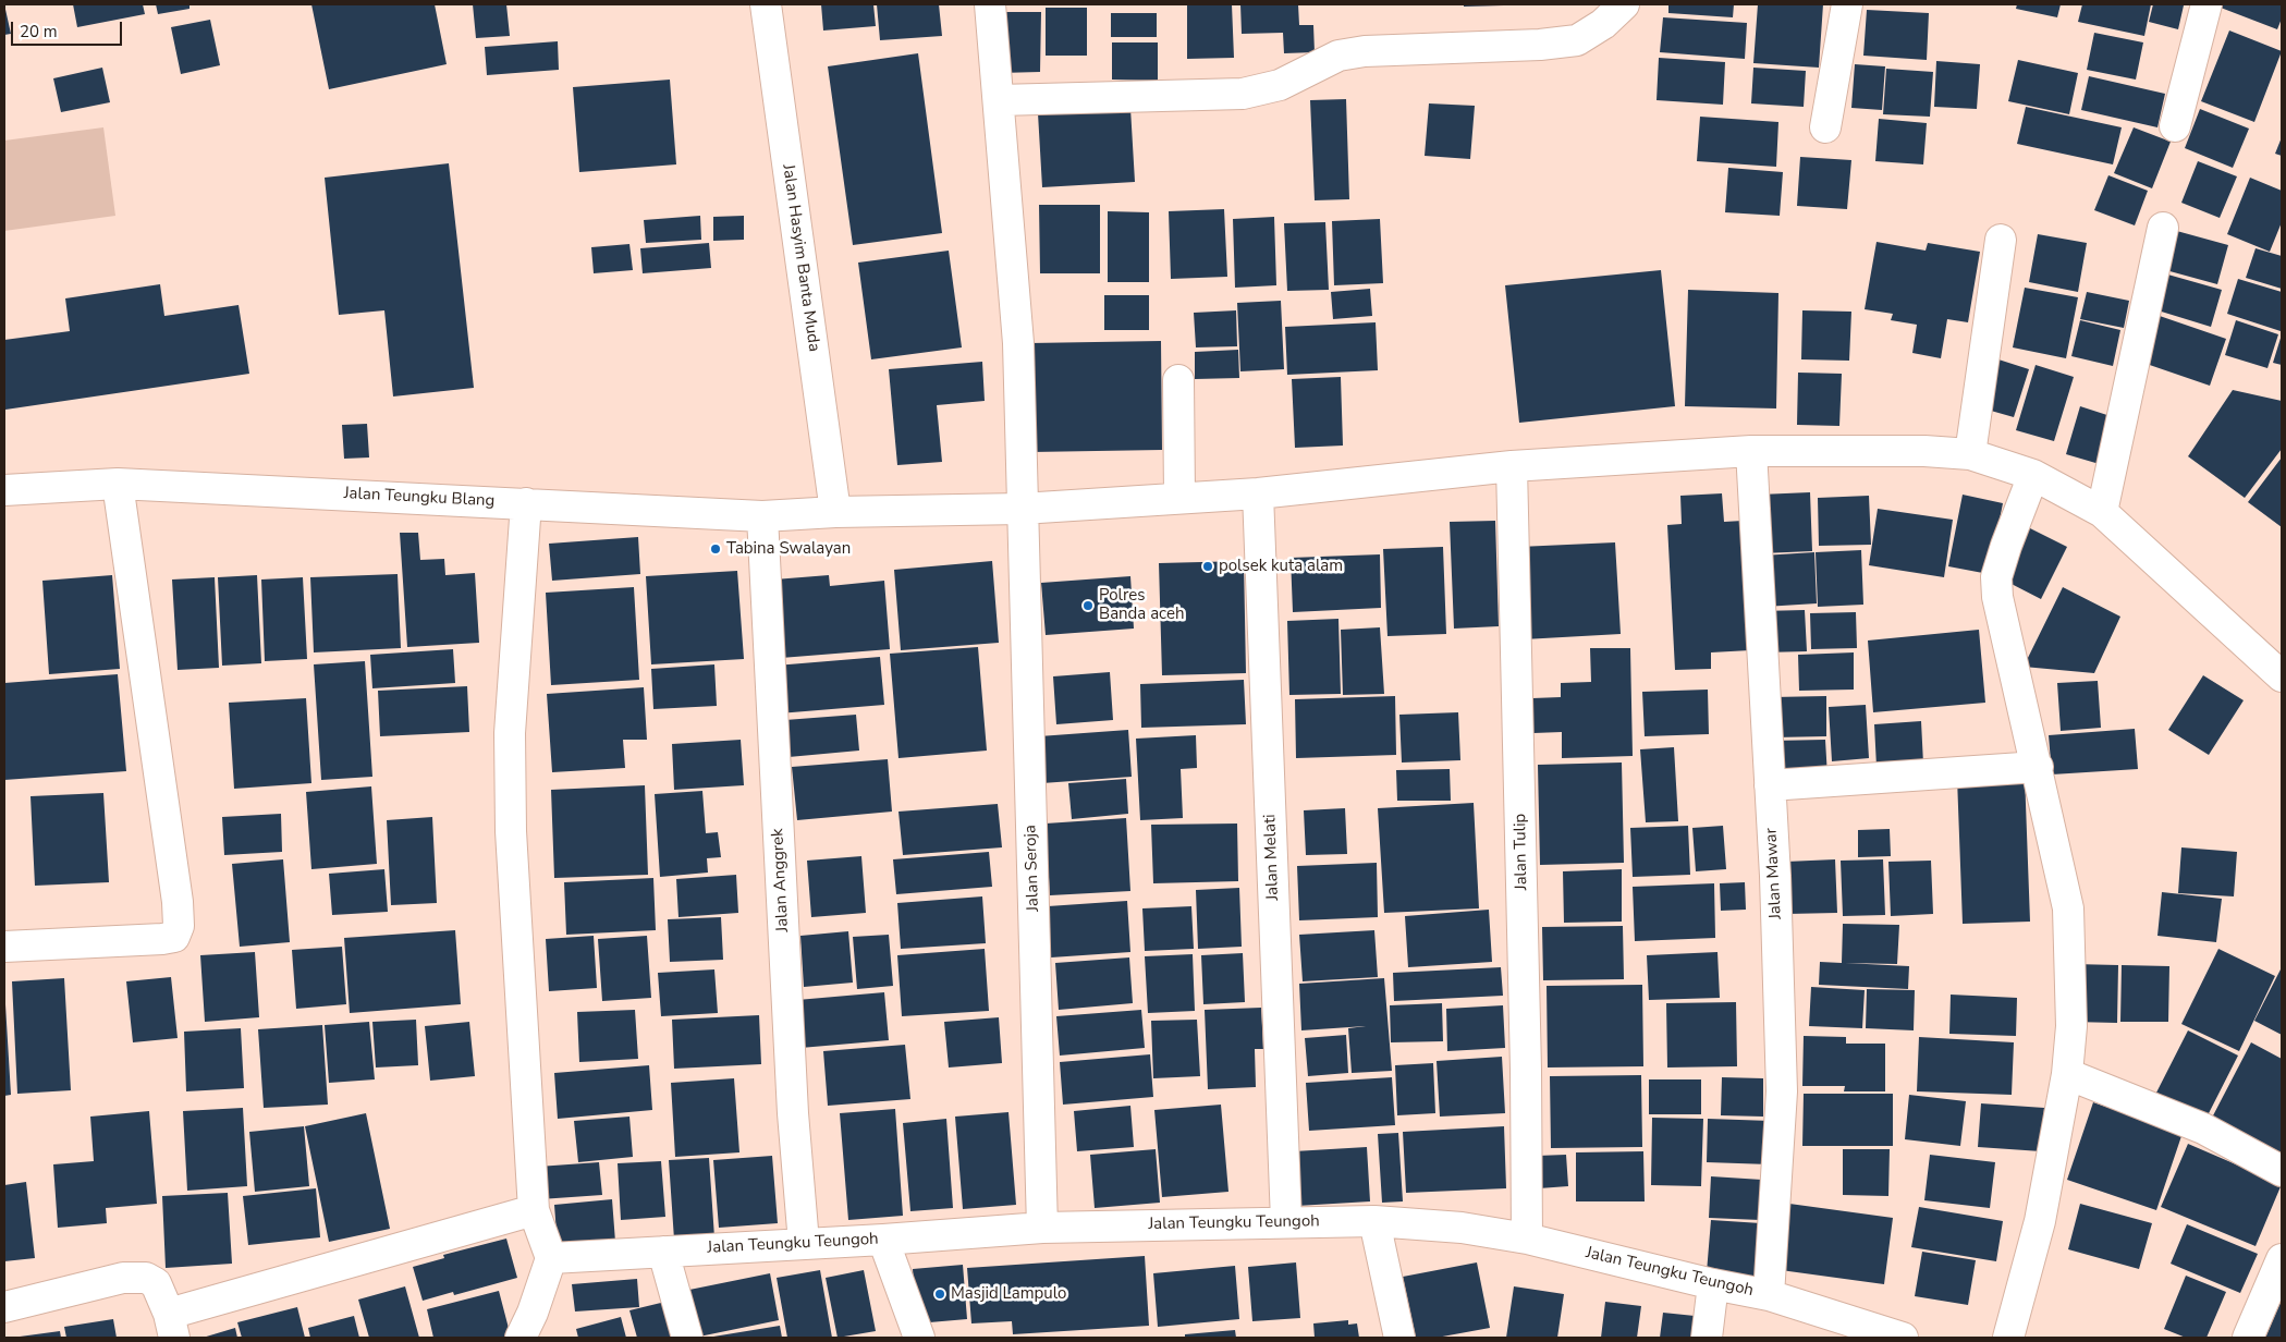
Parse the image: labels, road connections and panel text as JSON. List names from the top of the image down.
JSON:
{
  "streets": {
    "street": [
      "Jalan Hasyim Banta Muda",
      "Jalan Teungku Blang",
      "Jalan Tulip",
      "Jalan Melati",
      "Jalan Seroja",
      "Jalan Mawar",
      "Jalan Anggrek",
      "Jalan Teungku Teungoh"
    ]
  },
  "crossings": [
    ["Jalan Hasyim Banta Muda", "Jalan Teungku Blang"],
    ["Jalan Teungku Blang", "Jalan Tulip"],
    ["Jalan Teungku Blang", "Jalan Melati"],
    ["Jalan Teungku Blang", "Jalan Seroja"],
    ["Jalan Teungku Blang", "Jalan Mawar"],
    ["Jalan Teungku Blang", "Jalan Anggrek"],
    ["Jalan Tulip", "Jalan Teungku Teungoh"],
    ["Jalan Melati", "Jalan Teungku Teungoh"],
    ["Jalan Seroja", "Jalan Teungku Teungoh"],
    ["Jalan Mawar", "Jalan Teungku Teungoh"],
    ["Jalan Anggrek", "Jalan Teungku Teungoh"]
  ],
  "places": [
    "Tabina Swalayan",
    "polsek kuta alam",
    "Polres Banda aceh",
    "Masjid Lampulo"
  ],
  "scale_bar": "20 m"
}
